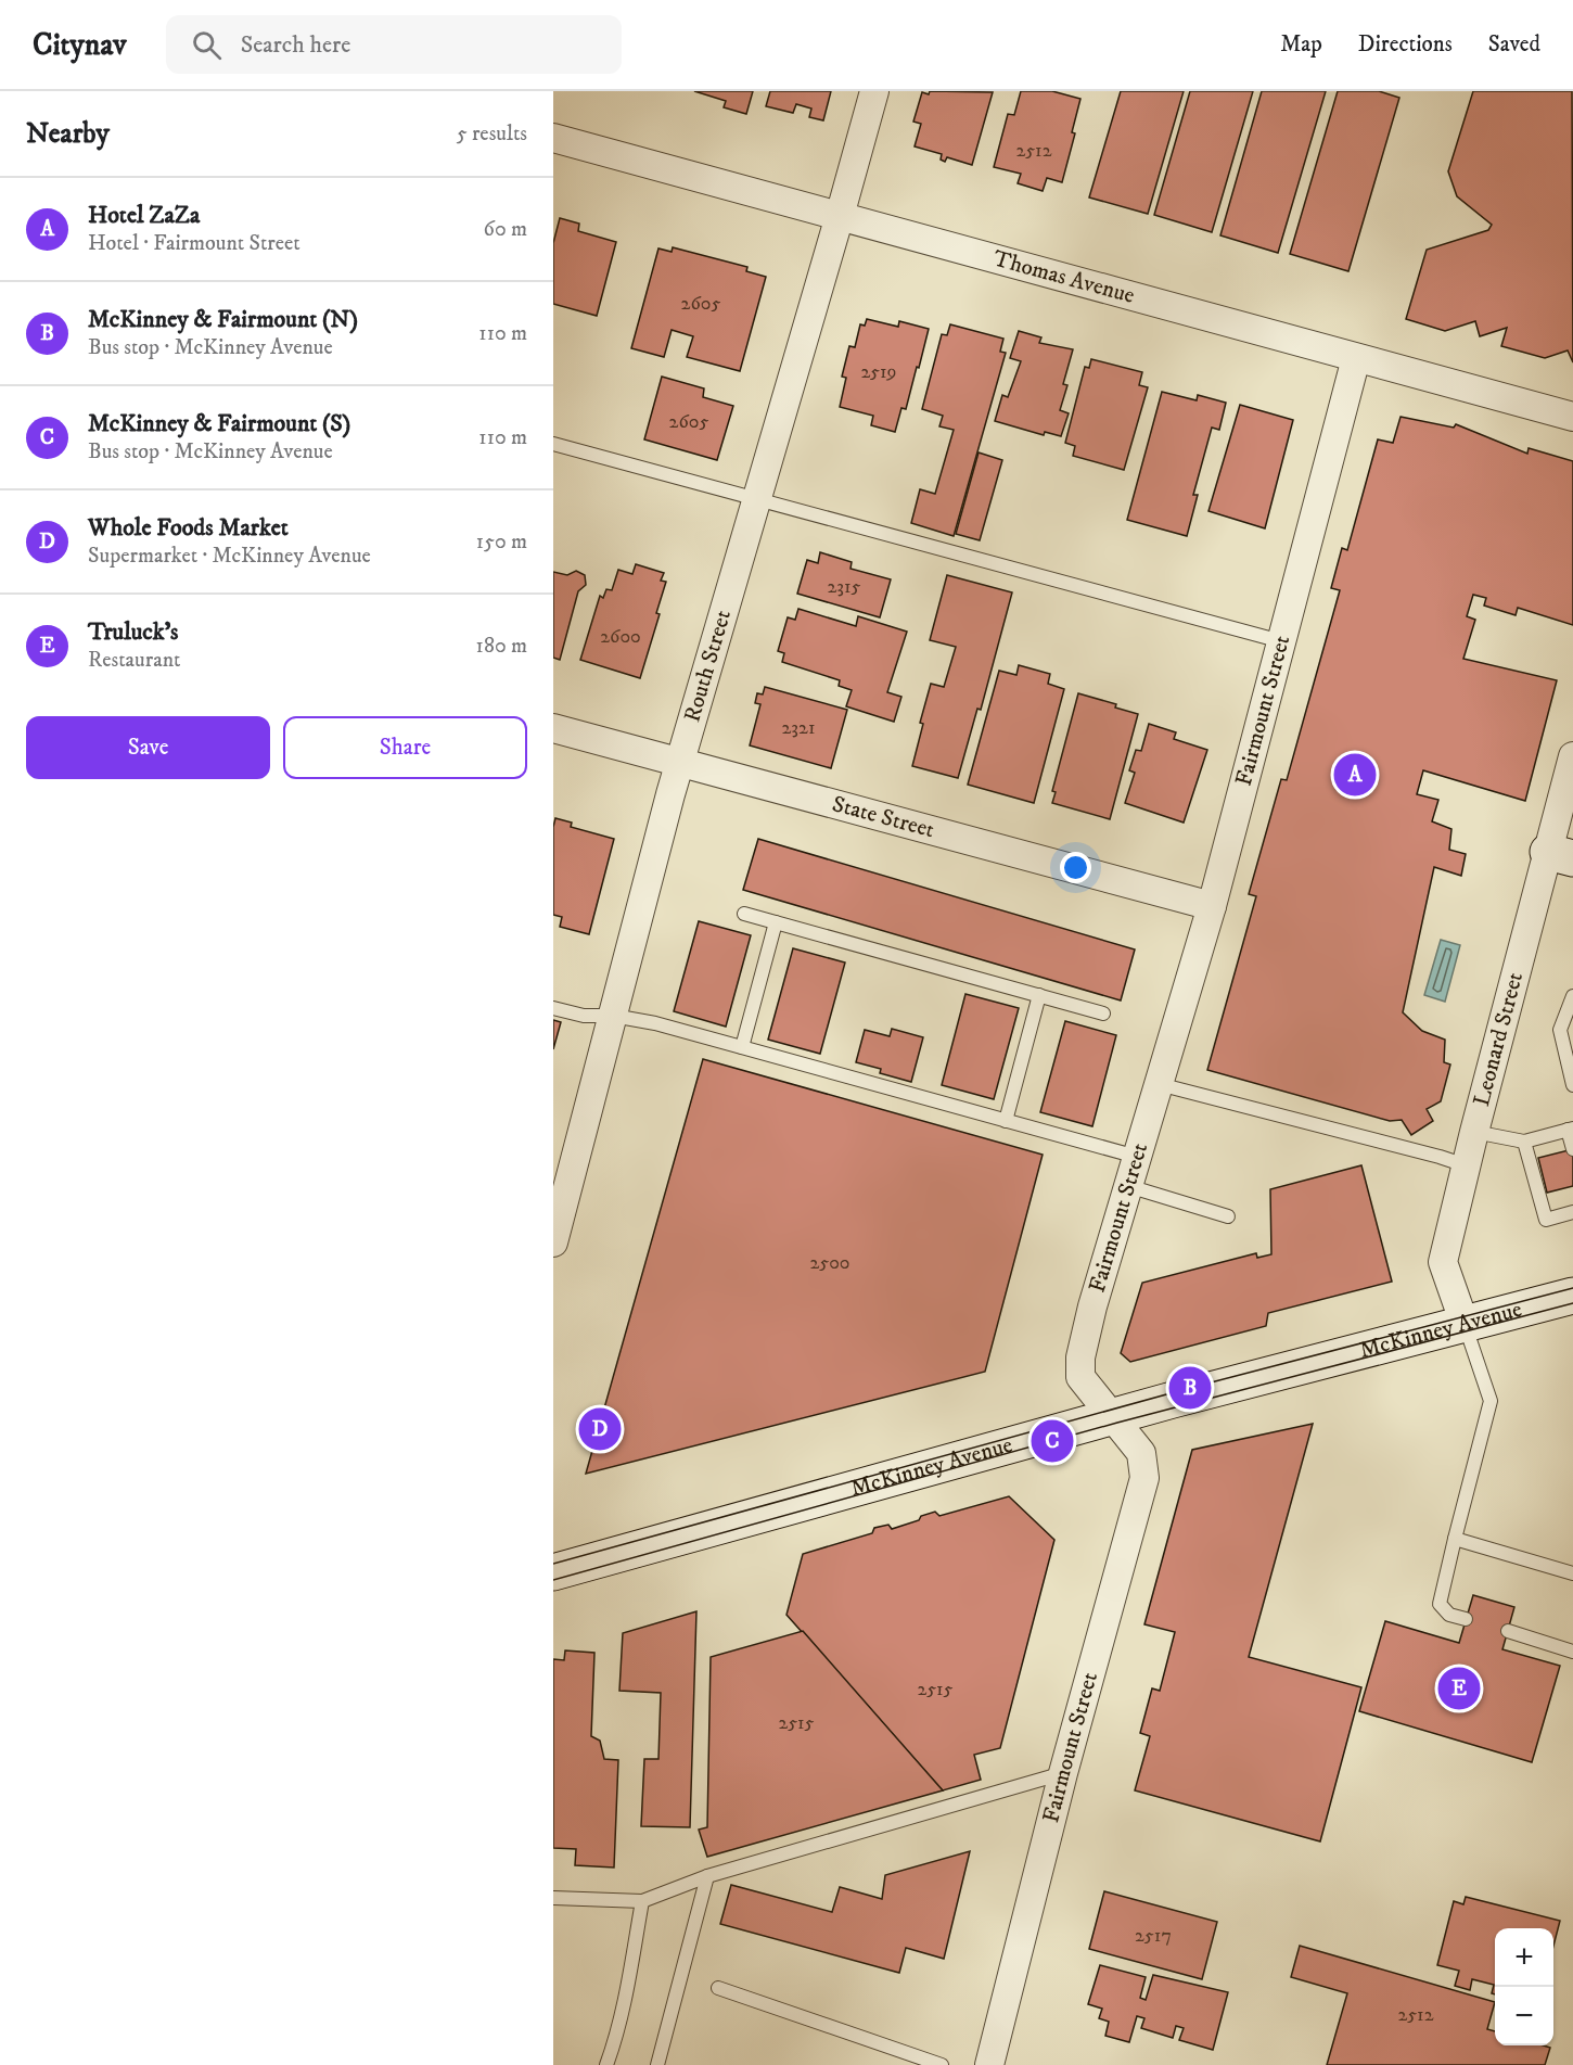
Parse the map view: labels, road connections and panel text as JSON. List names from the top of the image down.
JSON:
{
  "streets": {
    "street": [
      "Thomas Avenue",
      "Routh Street",
      "Fairmount Street",
      "State Street",
      "Leonard Street",
      "McKinney Avenue"
    ]
  },
  "crossings": [
    ["Thomas Avenue", "Routh Street"],
    ["Thomas Avenue", "Fairmount Street"],
    ["Routh Street", "State Street"],
    ["Fairmount Street", "State Street"],
    ["Fairmount Street", "McKinney Avenue"],
    ["Leonard Street", "McKinney Avenue"]
  ],
  "house_numbers": [
    "2512",
    "2605",
    "2519",
    "2605",
    "2315",
    "2600",
    "2321",
    "2500",
    "2515",
    "2515",
    "2517",
    "2512"
  ],
  "page": {
    "header": "Citynav",
    "search": "Search here",
    "nav": ["Map", "Directions", "Saved"],
    "heading": ["Nearby", "5 results"],
    "list": [
      {
        "mark": "A",
        "name": "Hotel ZaZa",
        "note": "Hotel · Fairmount Street",
        "value": "60 m"
      },
      {
        "mark": "B",
        "name": "McKinney & Fairmount (N)",
        "note": "Bus stop · McKinney Avenue",
        "value": "110 m"
      },
      {
        "mark": "C",
        "name": "McKinney & Fairmount (S)",
        "note": "Bus stop · McKinney Avenue",
        "value": "110 m"
      },
      {
        "mark": "D",
        "name": "Whole Foods Market",
        "note": "Supermarket · McKinney Avenue",
        "value": "150 m"
      },
      {
        "mark": "E",
        "name": "Truluck's",
        "note": "Restaurant",
        "value": "180 m"
      }
    ],
    "buttons": ["Save", "Share"],
    "pins": [
      "A",
      "B",
      "D",
      "C",
      "E"
    ],
    "map_buttons": ["+", "−"]
  }
}
